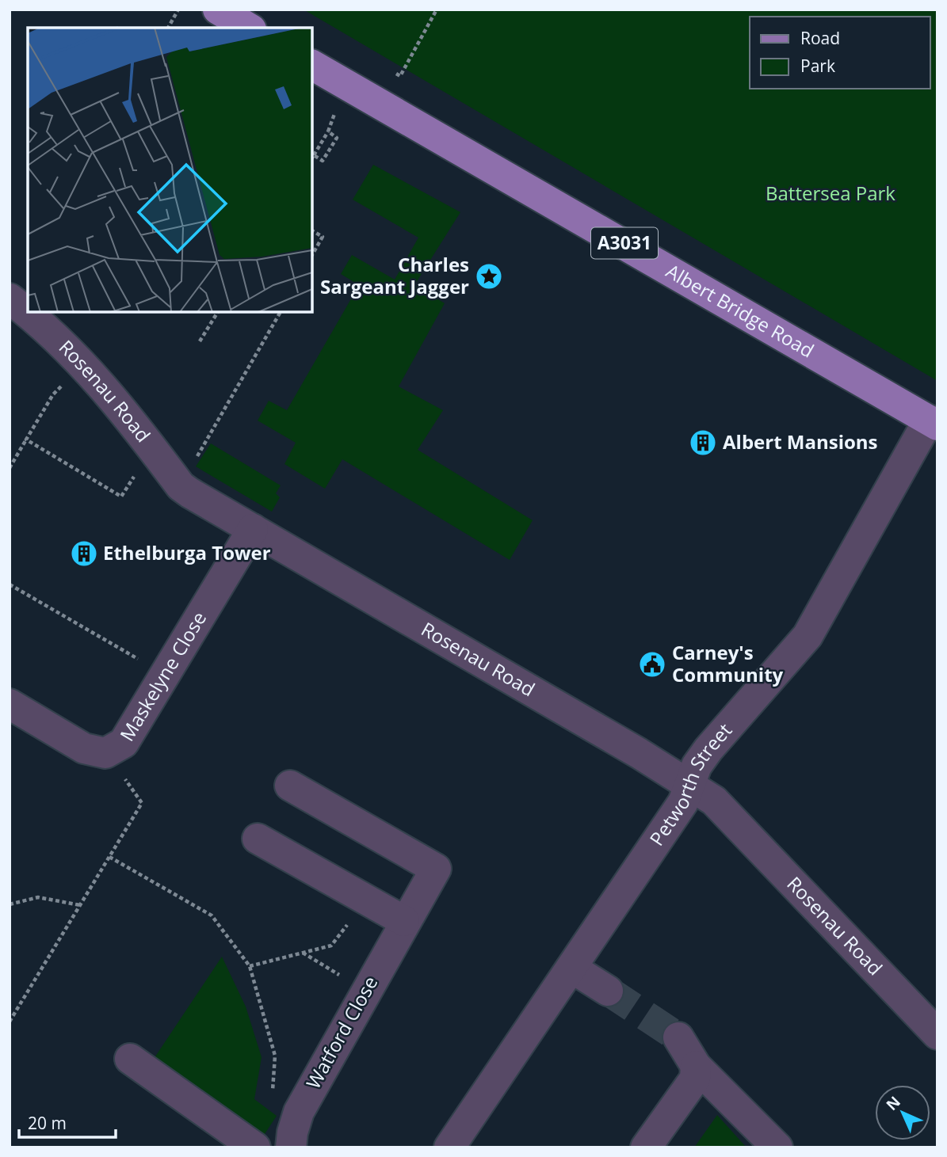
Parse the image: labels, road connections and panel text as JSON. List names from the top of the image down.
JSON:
{
  "streets": {
    "main road": ["A3031", "Albert Bridge Road"],
    "street": [
      "Rosenau Road",
      "Maskelyne Close",
      "Petworth Street",
      "Watford Close"
    ]
  },
  "crossings": [
    ["Albert Bridge Road", "Petworth Street"],
    ["Rosenau Road", "Maskelyne Close"],
    ["Rosenau Road", "Petworth Street"]
  ],
  "parks": ["Battersea Park"],
  "places": {
    "place": ["Charles Sargeant Jagger"],
    "building": ["Albert Mansions", "Ethelburga Tower"],
    "public building": ["Carney's Community"]
  },
  "legend": ["Road", "Park"],
  "scale_bar": "20 m",
  "north": "top left"
}
